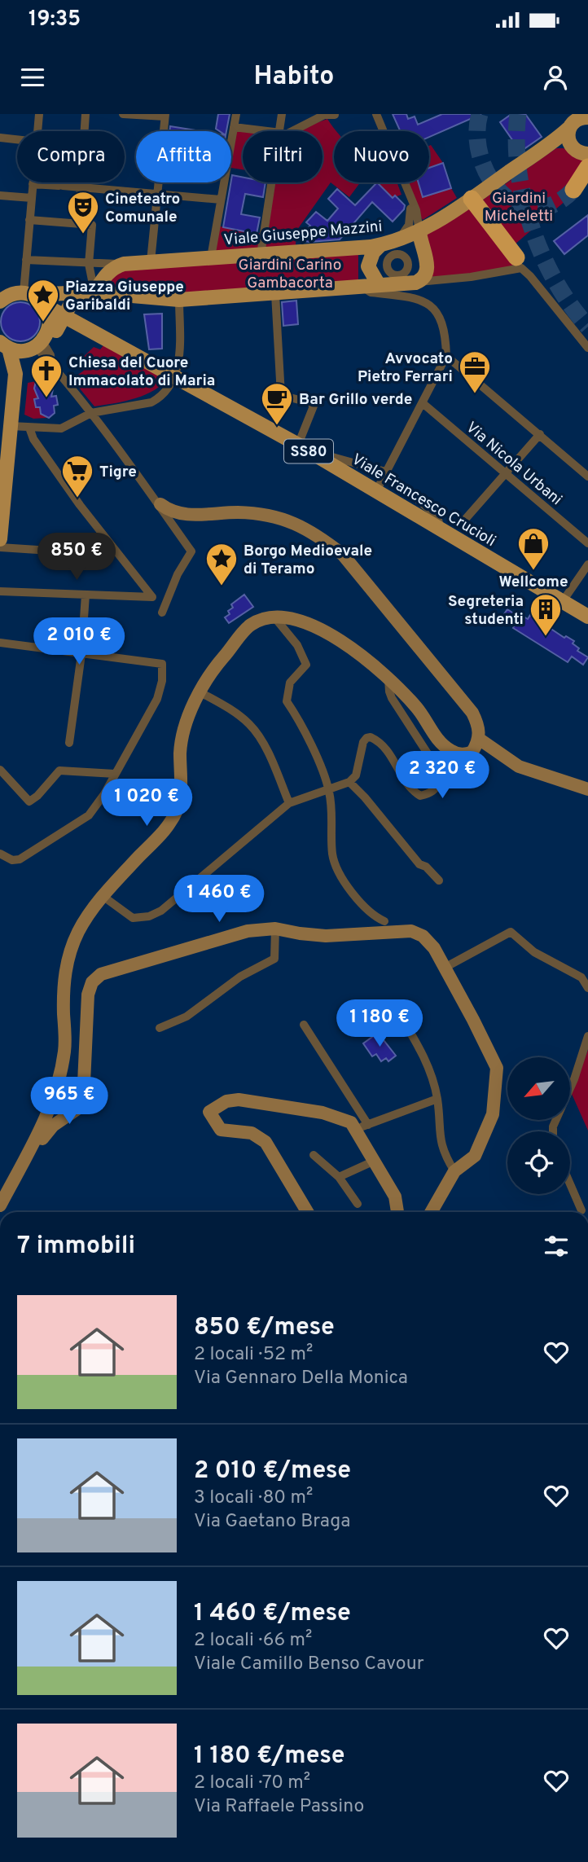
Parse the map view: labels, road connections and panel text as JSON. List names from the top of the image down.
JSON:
{
  "streets": {
    "main road": ["Viale Giuseppe Mazzini", "SS80", "Viale Francesco Crucioli"],
    "street": ["Via Nicola Urbani"]
  },
  "crossings": [
    ["Viale Giuseppe Mazzini", "Viale Francesco Crucioli"]
  ],
  "parks": ["Giardini Micheletti", "Giardini Carino Gambacorta"],
  "places": {
    "theatre": ["Cineteatro Comunale"],
    "place": ["Piazza Giuseppe Garibaldi", "Borgo Medioevale di Teramo"],
    "office": ["Avvocato Pietro Ferrari"],
    "church": ["Chiesa del Cuore Immacolato di Maria"],
    "cafe": ["Bar Grillo verde"],
    "supermarket": ["Tigre"],
    "shop": ["Wellcome"],
    "building": ["Segreteria studenti"]
  },
  "north": "bottom left",
  "page": {
    "status": "19:35",
    "header": "Habito",
    "chip": [
      "Compra",
      "Affitta",
      "Filtri",
      "Nuovo"
    ],
    "price": [
      "850 €",
      "2 010 €",
      "2 320 €",
      "1 020 €",
      "1 460 €",
      "1 180 €",
      "965 €"
    ],
    "heading": "7 immobili",
    "list": [
      {
        "name": "850 €/mese",
        "note": "2 locali · 52 m² · Via Gennaro Della Monica"
      },
      {
        "name": "2 010 €/mese",
        "note": "3 locali · 80 m² · Via Gaetano Braga"
      },
      {
        "name": "1 460 €/mese",
        "note": "2 locali · 66 m² · Viale Camillo Benso Cavour"
      },
      {
        "name": "1 180 €/mese",
        "note": "2 locali · 70 m² · Via Raffaele Passino"
      }
    ]
  }
}
